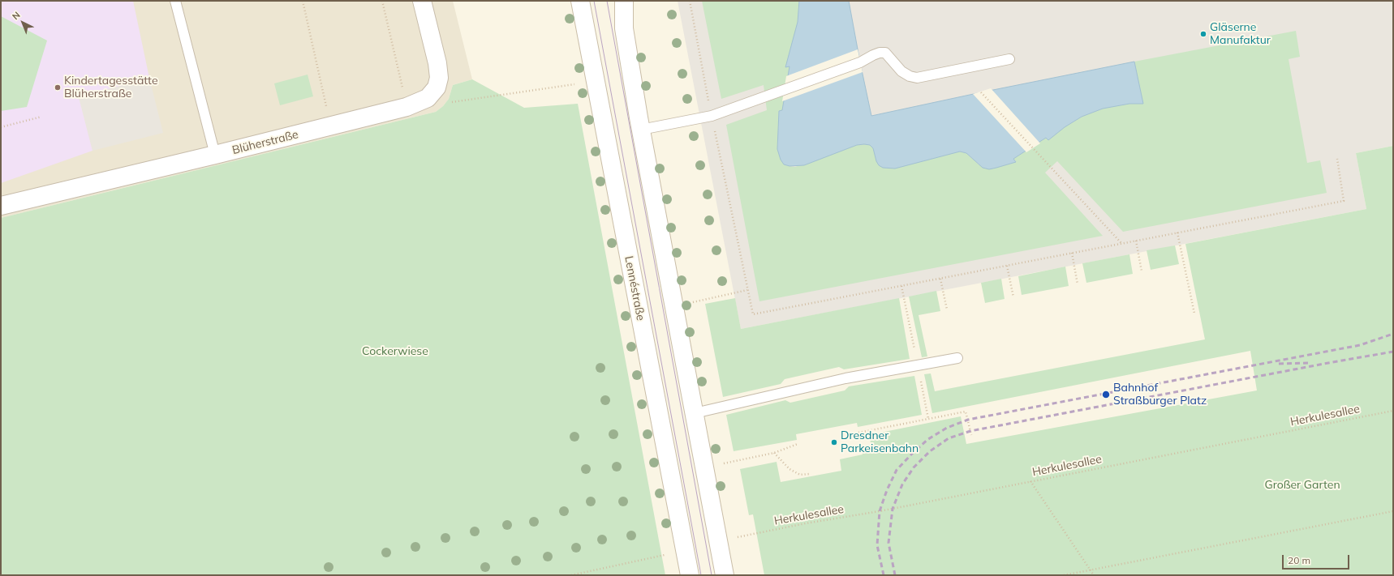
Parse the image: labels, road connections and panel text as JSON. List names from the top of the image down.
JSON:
{
  "streets": {
    "main road": ["Blüherstraße", "Lennéstraße"],
    "path": ["Herkulesallee"]
  },
  "parks": ["Cockerwiese", "Großer Garten"],
  "places": [
    "Gläserne Manufaktur",
    "Kindertagesstätte Blüherstraße",
    "Bahnhof Straßburger Platz",
    "Dresdner Parkeisenbahn"
  ],
  "scale_bar": "20 m",
  "north": "top left"
}
